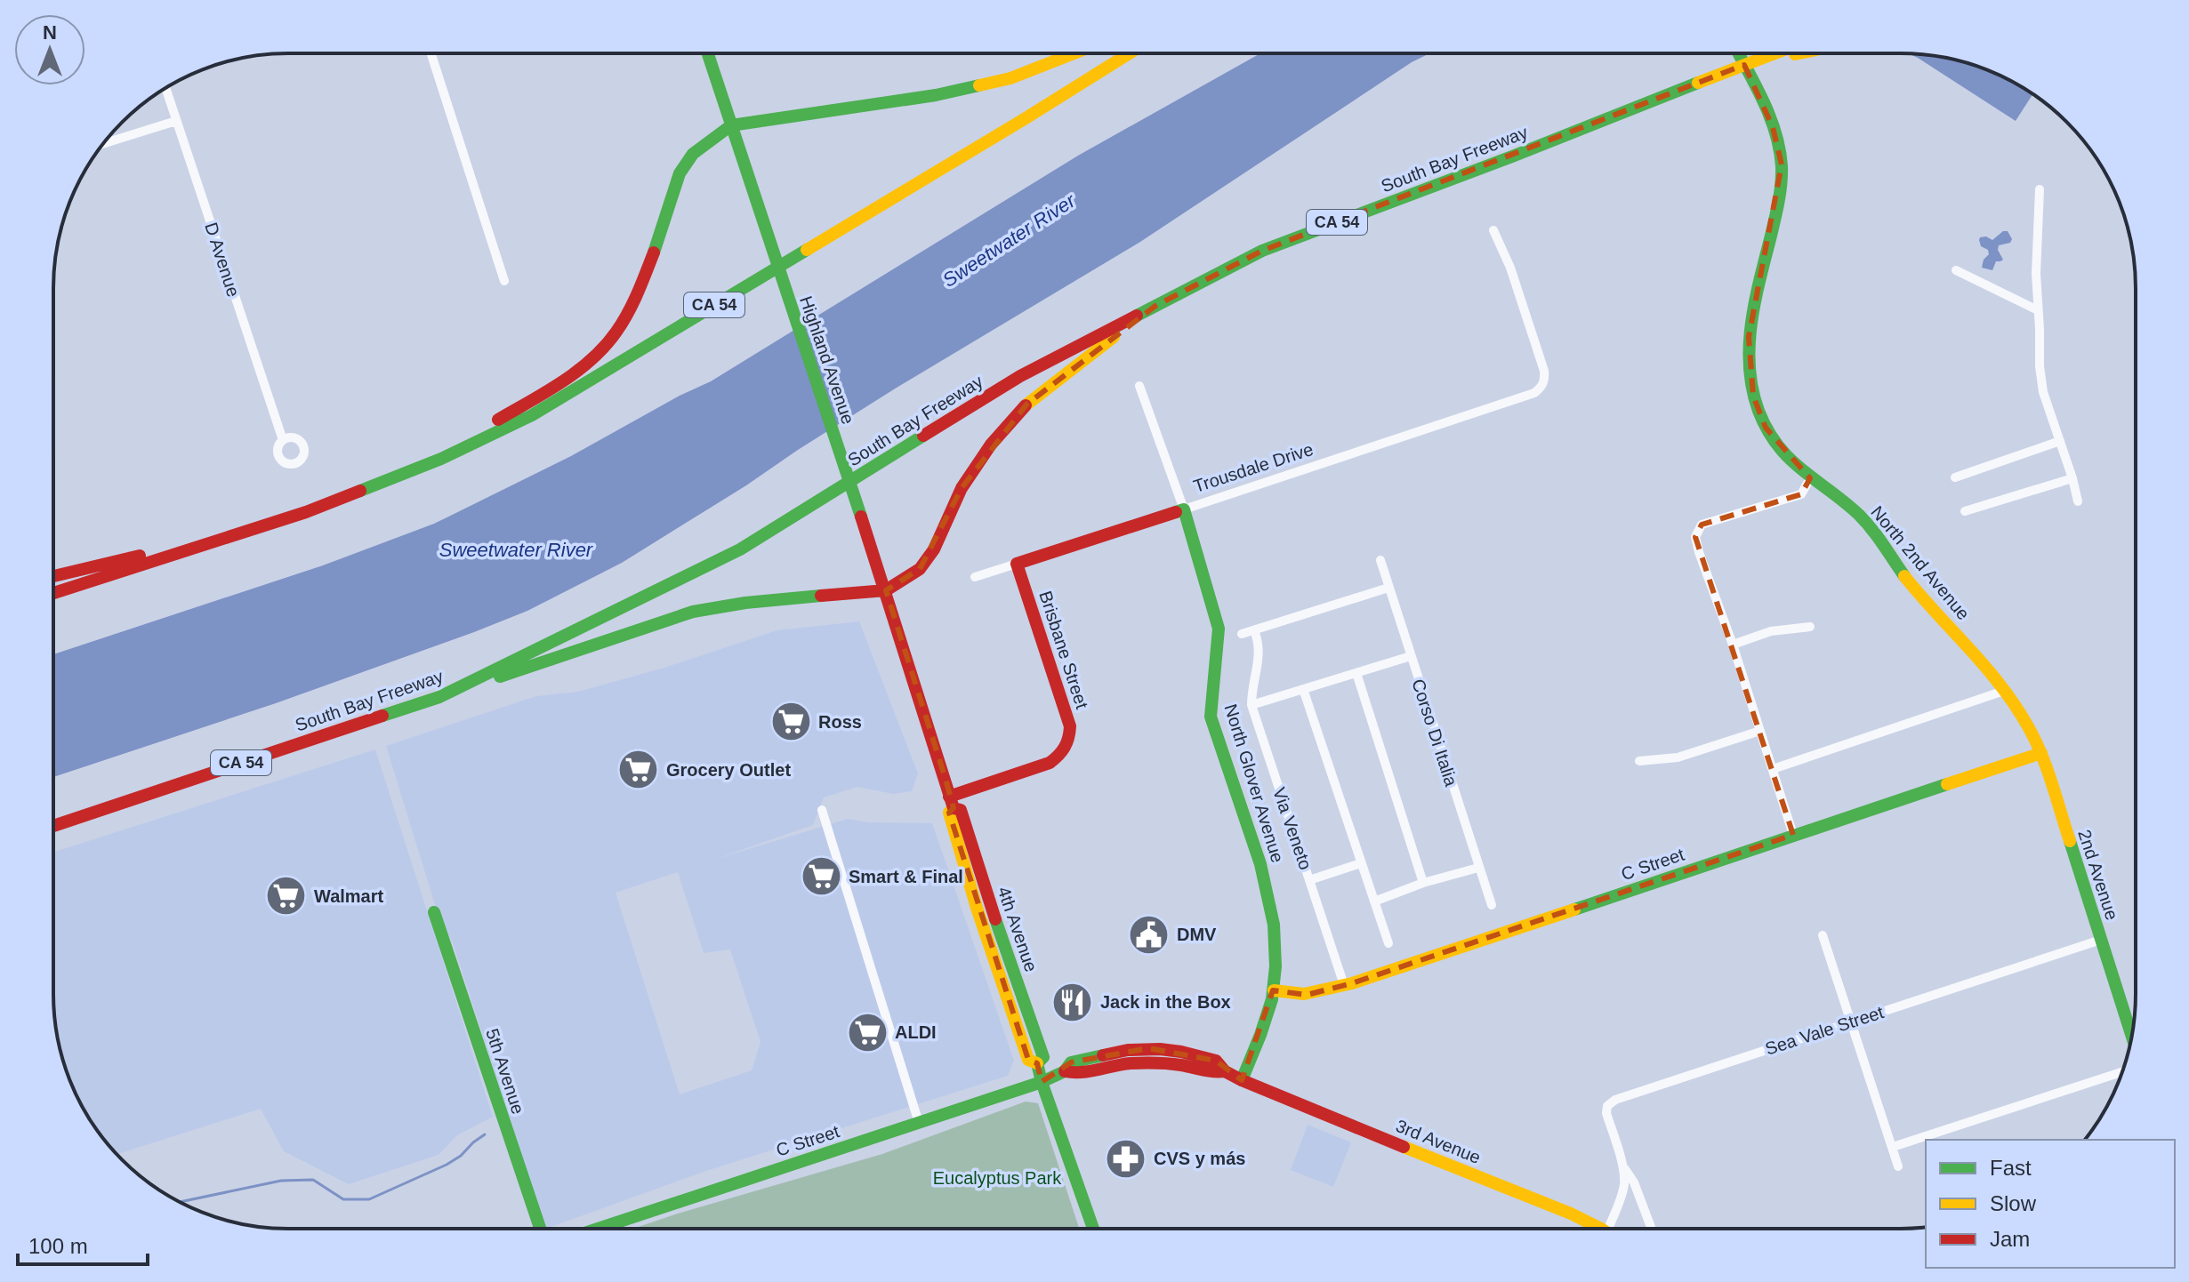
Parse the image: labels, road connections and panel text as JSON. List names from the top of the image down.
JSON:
{
  "streets": {
    "main road": [
      "South Bay Freeway",
      "CA 54",
      "Highland Avenue",
      "Trousdale Drive",
      "North 2nd Avenue",
      "Brisbane Street",
      "North Glover Avenue",
      "C Street",
      "2nd Avenue",
      "4th Avenue",
      "5th Avenue",
      "3rd Avenue"
    ],
    "street": [
      "D Avenue",
      "Corso Di Italia",
      "Via Veneto",
      "Sea Vale Street"
    ]
  },
  "crossings": [
    ["Highland Avenue", "4th Avenue"],
    ["Trousdale Drive", "Brisbane Street"],
    ["Trousdale Drive", "North Glover Avenue"],
    ["North 2nd Avenue", "C Street"],
    ["North 2nd Avenue", "2nd Avenue"],
    ["Brisbane Street", "4th Avenue"],
    ["North Glover Avenue", "C Street"],
    ["North Glover Avenue", "3rd Avenue"],
    ["Via Veneto", "C Street"],
    ["C Street", "2nd Avenue"],
    ["C Street", "4th Avenue"],
    ["C Street", "3rd Avenue"],
    ["2nd Avenue", "Sea Vale Street"]
  ],
  "water": ["Sweetwater River"],
  "parks": ["Eucalyptus Park"],
  "places": {
    "supermarket": [
      "Ross",
      "Grocery Outlet",
      "Smart & Final",
      "Walmart",
      "ALDI"
    ],
    "public building": ["DMV"],
    "restaurant": ["Jack in the Box"],
    "pharmacy": ["CVS y más"]
  },
  "legend": ["Fast", "Slow", "Jam"],
  "scale_bar": "100 m",
  "north": "top"
}
